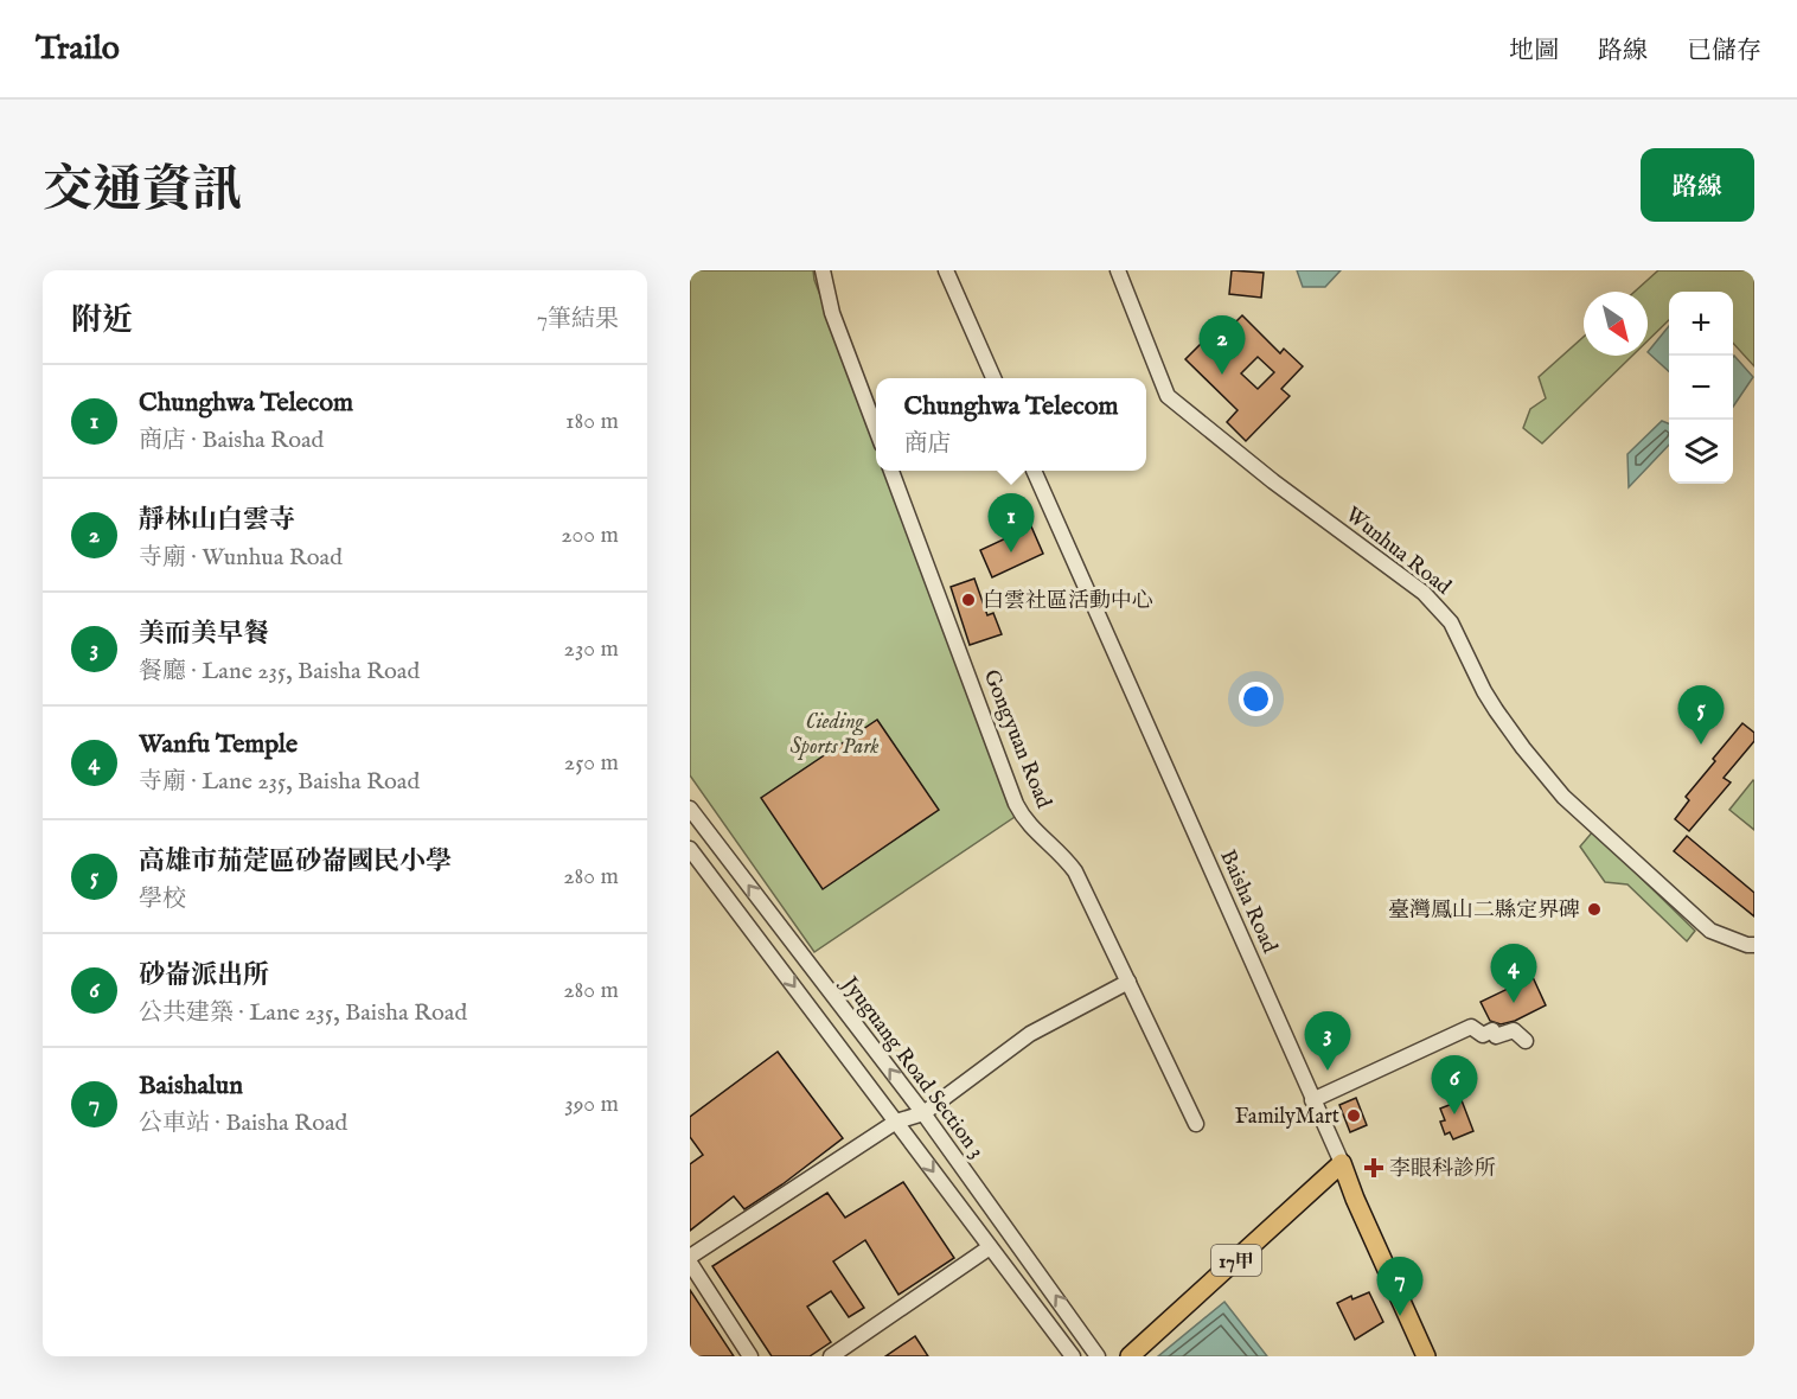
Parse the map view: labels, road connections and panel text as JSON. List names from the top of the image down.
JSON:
{
  "streets": {
    "main road": ["Baisha Road", "17甲"],
    "street": ["Wunhua Road", "Gongyuan Road", "Jyuguang Road Section 3"]
  },
  "crossings": [
    ["Baisha Road", "17甲"]
  ],
  "parks": ["Cieding Sports Park"],
  "places": {
    "other": ["白雲社區活動中心", "臺灣鳳山二縣定界碑", "FamilyMart"],
    "health": ["李眼科診所"]
  },
  "north": "bottom right",
  "page": {
    "header": "Trailo",
    "nav": ["地圖", "路線", "已儲存"],
    "title": "交通資訊",
    "buttons": "路線",
    "heading": ["附近", "7筆結果"],
    "map_buttons": ["+", "−"],
    "pins": [
      "2",
      "1",
      "5",
      "4",
      "3",
      "6",
      "7"
    ],
    "list": [
      {
        "mark": "1",
        "name": "Chunghwa Telecom",
        "note": "商店 · Baisha Road",
        "value": "180 m"
      },
      {
        "mark": "2",
        "name": "靜林山白雲寺",
        "note": "寺廟 · Wunhua Road",
        "value": "200 m"
      },
      {
        "mark": "3",
        "name": "美而美早餐",
        "note": "餐廳 · Lane 235, Baisha Road",
        "value": "230 m"
      },
      {
        "mark": "4",
        "name": "Wanfu Temple",
        "note": "寺廟 · Lane 235, Baisha Road",
        "value": "250 m"
      },
      {
        "mark": "5",
        "name": "高雄市茄萣區砂崙國民小學",
        "note": "學校",
        "value": "280 m"
      },
      {
        "mark": "6",
        "name": "砂崙派出所",
        "note": "公共建築 · Lane 235, Baisha Road",
        "value": "280 m"
      },
      {
        "mark": "7",
        "name": "Baishalun",
        "note": "公車站 · Baisha Road",
        "value": "390 m"
      }
    ],
    "popup": ["Chunghwa Telecom", "商店"]
  }
}
